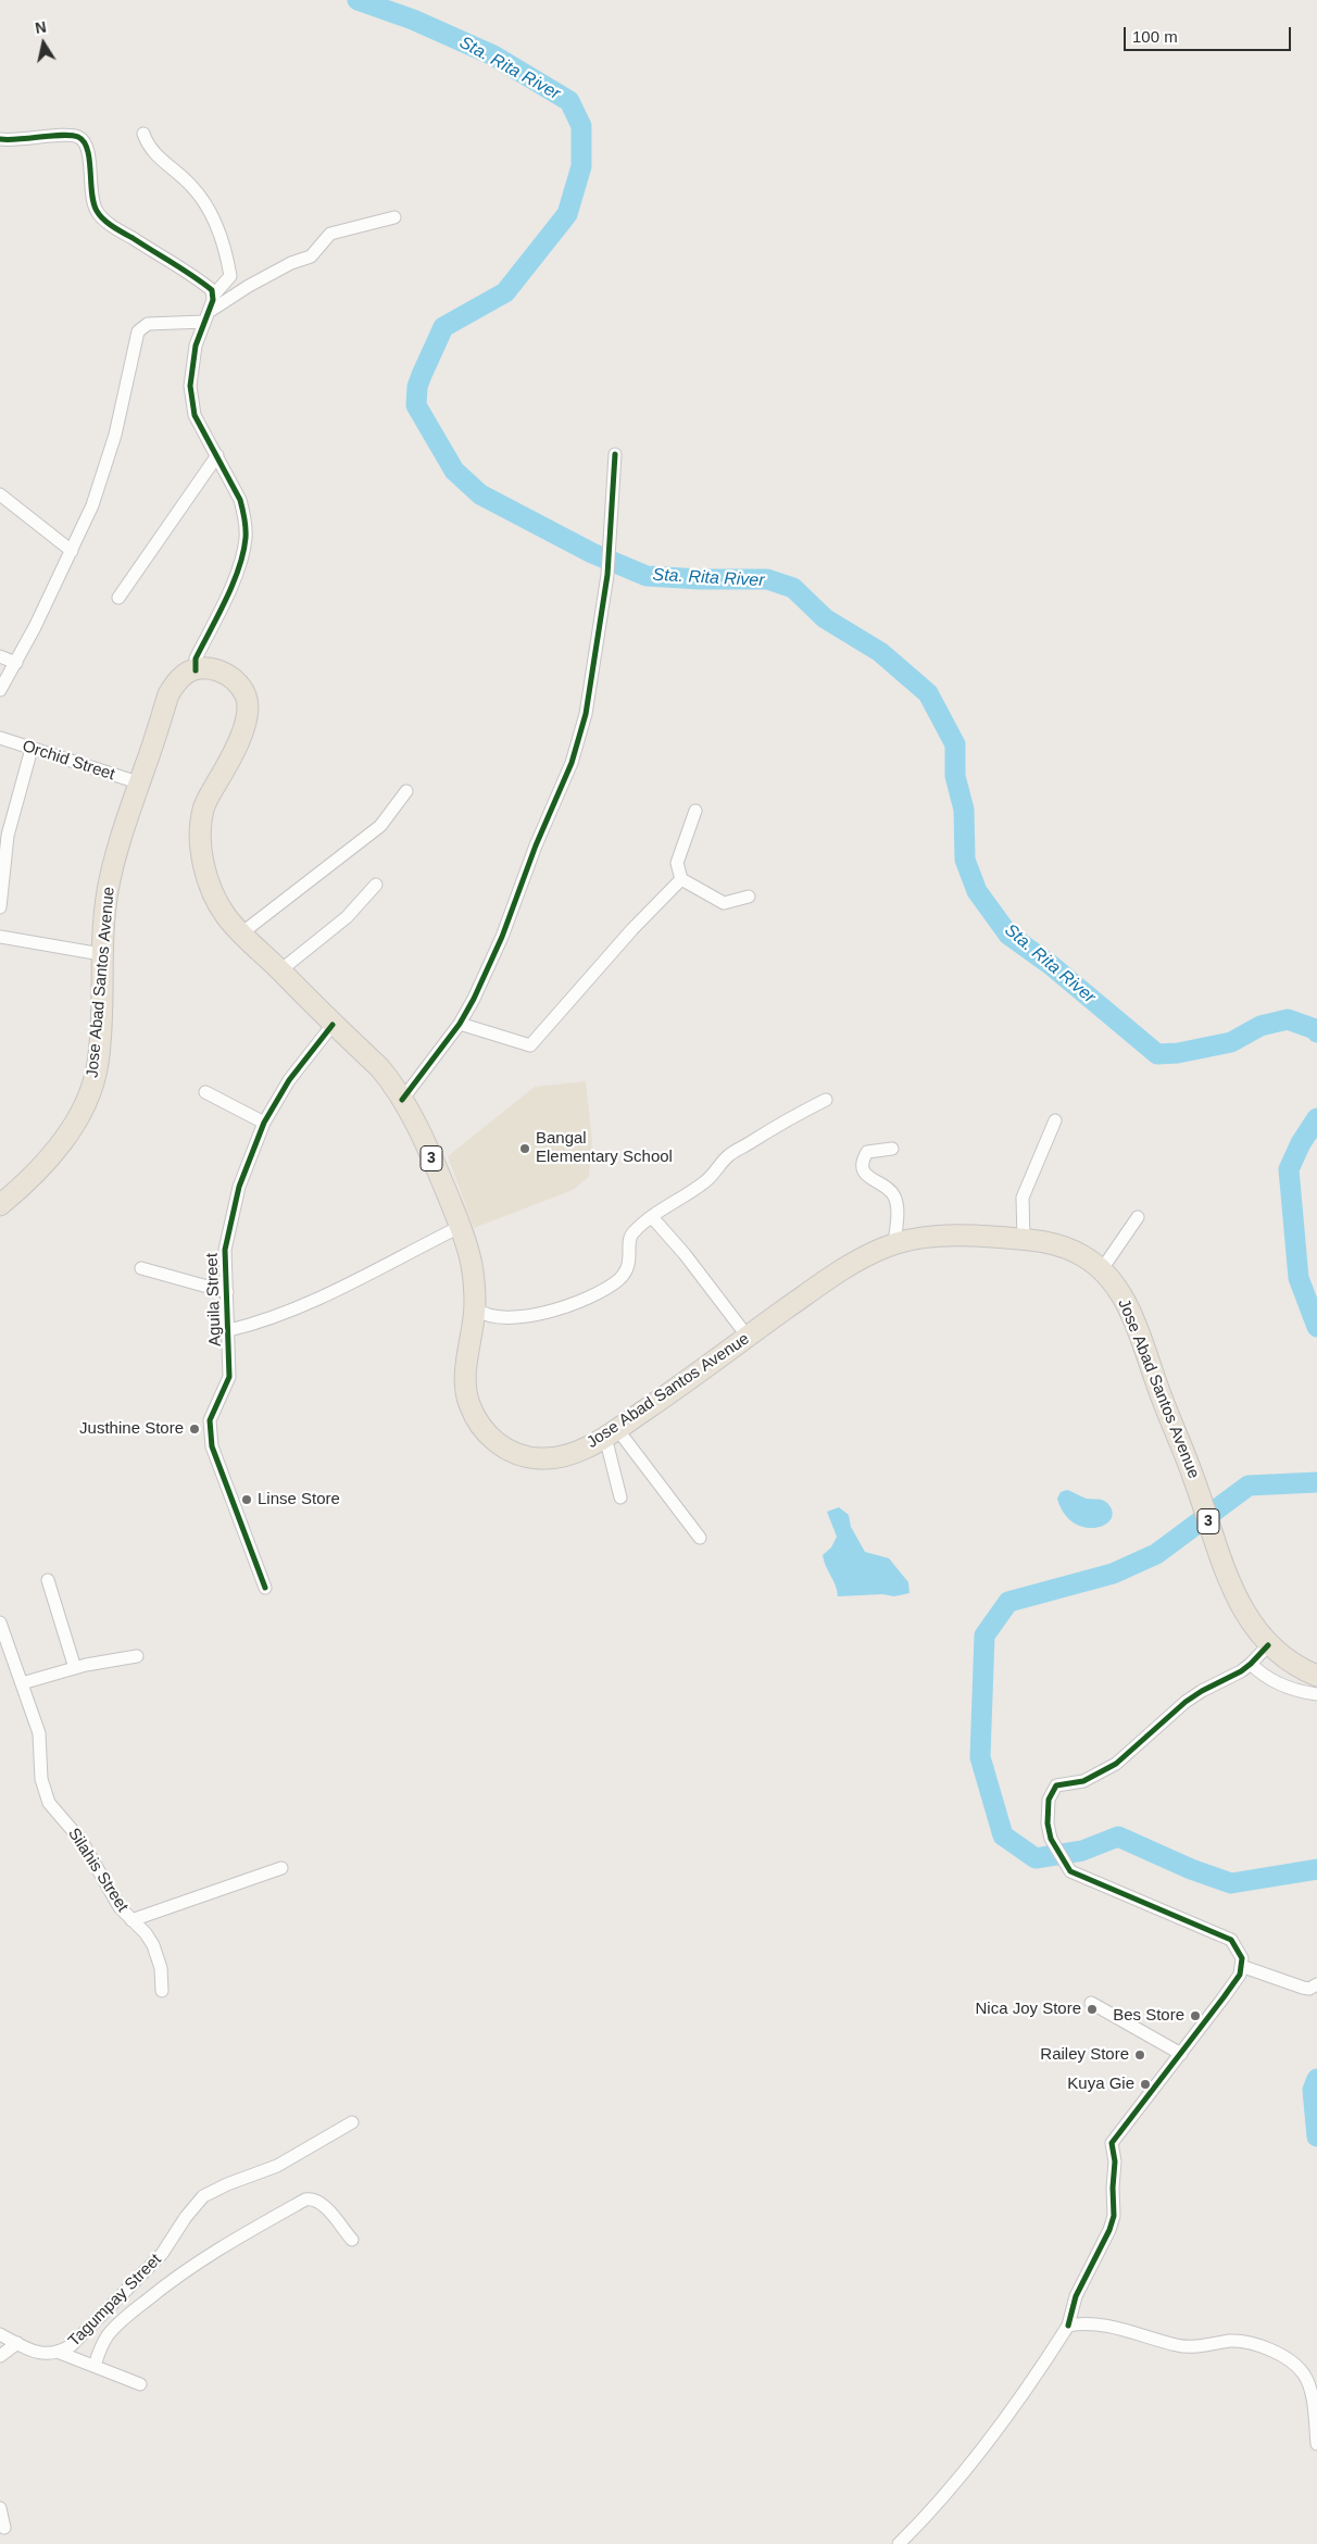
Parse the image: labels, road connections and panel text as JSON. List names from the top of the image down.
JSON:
{
  "streets": {
    "highway": ["Jose Abad Santos Avenue", "3"],
    "street": [
      "Orchid Street",
      "Aguila Street",
      "Silahis Street",
      "Tagumpay Street"
    ]
  },
  "crossings": [
    ["Orchid Street", "Jose Abad Santos Avenue"],
    ["Jose Abad Santos Avenue", "Aguila Street"]
  ],
  "water": ["Sta. Rita River"],
  "places": [
    "Bangal Elementary School",
    "Justhine Store",
    "Linse Store",
    "Nica Joy Store",
    "Bes Store",
    "Railey Store",
    "Kuya Gie"
  ],
  "scale_bar": "100 m",
  "north": "top"
}
